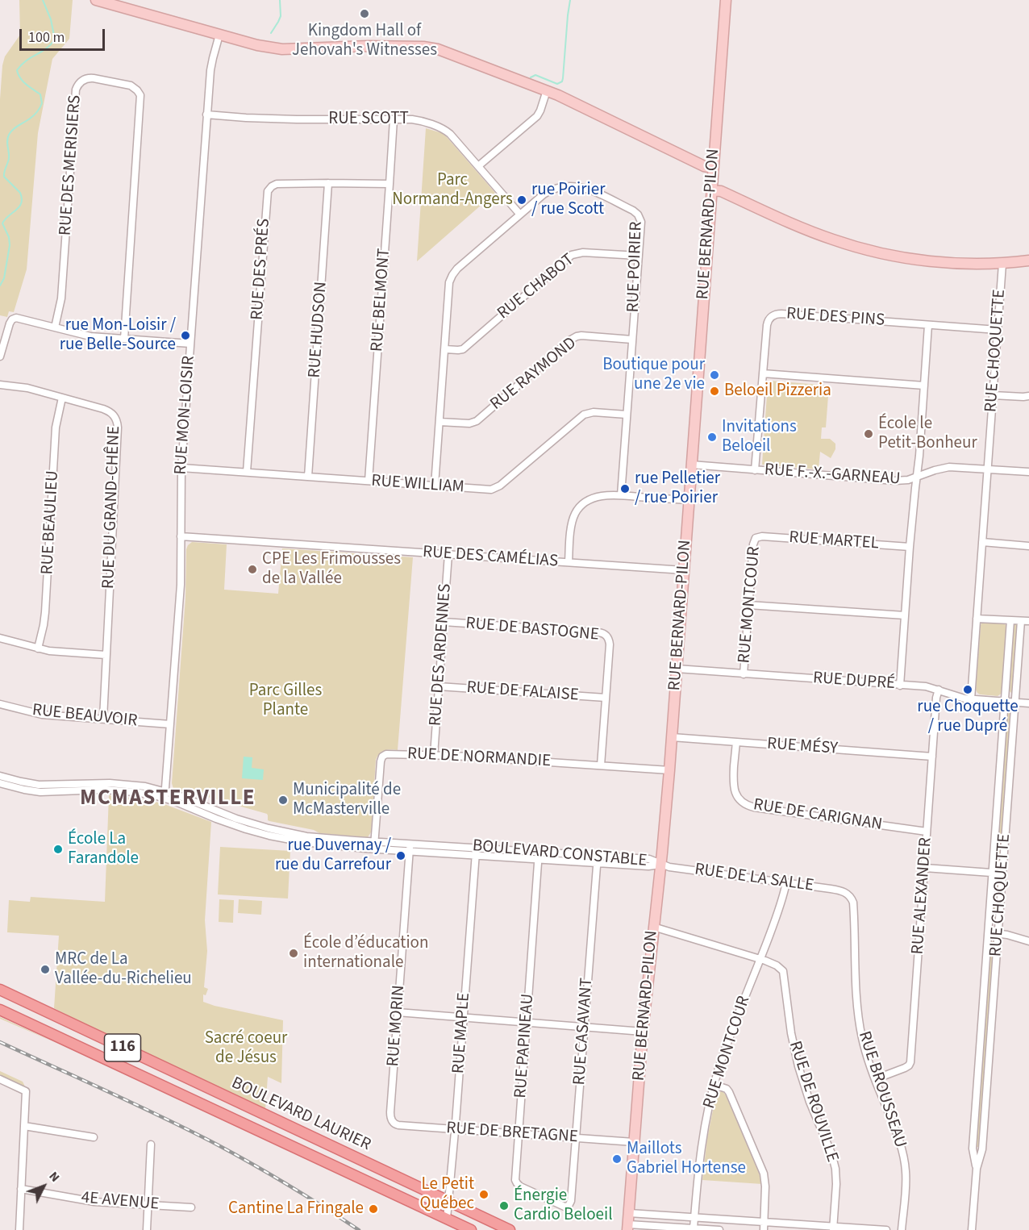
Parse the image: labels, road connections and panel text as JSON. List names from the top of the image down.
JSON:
{
  "streets": {
    "main road": ["RUE BERNARD-PILON", "116", "BOULEVARD LAURIER"],
    "street": [
      "RUE SCOTT",
      "RUE DES MERISIERS",
      "RUE POIRIER",
      "RUE DES PRÉS",
      "RUE CHABOT",
      "RUE BELMONT",
      "RUE DES PINS",
      "RUE HUDSON",
      "RUE CHOQUETTE",
      "RUE RAYMOND",
      "RUE MON-LOISIR",
      "RUE F.-X.-GARNEAU",
      "RUE WILLIAM",
      "RUE DU GRAND-CHÊNE",
      "RUE BEAULIEU",
      "RUE MARTEL",
      "RUE DES CAMÉLIAS",
      "RUE MONTCOUR",
      "RUE DE BASTOGNE",
      "RUE DES ARDENNES",
      "RUE DUPRÉ",
      "RUE DE FALAISE",
      "RUE BEAUVOIR",
      "RUE MÉSY",
      "RUE DE NORMANDIE",
      "RUE DE CARIGNAN",
      "BOULEVARD CONSTABLE",
      "RUE DE LA SALLE",
      "RUE ALEXANDER",
      "RUE MORIN",
      "RUE CASAVANT",
      "RUE MAPLE",
      "RUE PAPINEAU",
      "RUE BROUSSEAU",
      "RUE DE ROUVILLE",
      "RUE DE BRETAGNE",
      "4E AVENUE"
    ]
  },
  "crossings": [
    ["RUE SCOTT", "RUE POIRIER"],
    ["RUE SCOTT", "RUE BELMONT"],
    ["RUE SCOTT", "RUE MON-LOISIR"],
    ["RUE BERNARD-PILON", "RUE F.-X.-GARNEAU"],
    ["RUE BERNARD-PILON", "RUE DES CAMÉLIAS"],
    ["RUE BERNARD-PILON", "RUE DUPRÉ"],
    ["RUE BERNARD-PILON", "RUE MÉSY"],
    ["RUE BERNARD-PILON", "RUE DE NORMANDIE"],
    ["RUE BERNARD-PILON", "BOULEVARD CONSTABLE"],
    ["RUE BERNARD-PILON", "RUE DE LA SALLE"],
    ["RUE BERNARD-PILON", "RUE DE ROUVILLE"],
    ["RUE BERNARD-PILON", "RUE DE BRETAGNE"],
    ["RUE POIRIER", "RUE CHABOT"],
    ["RUE POIRIER", "RUE RAYMOND"],
    ["RUE POIRIER", "RUE WILLIAM"],
    ["RUE DES PRÉS", "RUE BELMONT"],
    ["RUE DES PRÉS", "RUE HUDSON"],
    ["RUE DES PRÉS", "RUE WILLIAM"],
    ["RUE BELMONT", "RUE WILLIAM"],
    ["RUE DES PINS", "RUE CHOQUETTE"],
    ["RUE DES PINS", "RUE F.-X.-GARNEAU"],
    ["RUE HUDSON", "RUE WILLIAM"],
    ["RUE CHOQUETTE", "RUE F.-X.-GARNEAU"],
    ["RUE CHOQUETTE", "RUE DUPRÉ"],
    ["RUE MON-LOISIR", "RUE WILLIAM"],
    ["RUE MON-LOISIR", "RUE DES CAMÉLIAS"],
    ["RUE MON-LOISIR", "RUE BEAUVOIR"],
    ["RUE MON-LOISIR", "BOULEVARD CONSTABLE"],
    ["RUE DU GRAND-CHÊNE", "RUE BEAULIEU"],
    ["RUE DU GRAND-CHÊNE", "RUE BEAUVOIR"],
    ["RUE MARTEL", "RUE MONTCOUR"],
    ["RUE DES CAMÉLIAS", "RUE DES ARDENNES"],
    ["RUE MONTCOUR", "RUE DUPRÉ"],
    ["RUE MONTCOUR", "RUE DE LA SALLE"],
    ["RUE MONTCOUR", "RUE DE ROUVILLE"],
    ["RUE DE BASTOGNE", "RUE DES ARDENNES"],
    ["RUE DE BASTOGNE", "RUE DE FALAISE"],
    ["RUE DE BASTOGNE", "RUE DE NORMANDIE"],
    ["RUE DES ARDENNES", "RUE DE FALAISE"],
    ["RUE DES ARDENNES", "RUE DE NORMANDIE"],
    ["RUE DUPRÉ", "RUE ALEXANDER"],
    ["RUE MÉSY", "RUE DE CARIGNAN"],
    ["RUE MÉSY", "RUE ALEXANDER"],
    ["RUE DE NORMANDIE", "BOULEVARD CONSTABLE"],
    ["RUE DE CARIGNAN", "RUE ALEXANDER"],
    ["BOULEVARD CONSTABLE", "RUE DE LA SALLE"],
    ["BOULEVARD CONSTABLE", "RUE MORIN"],
    ["BOULEVARD CONSTABLE", "RUE CASAVANT"],
    ["BOULEVARD CONSTABLE", "RUE MAPLE"],
    ["BOULEVARD CONSTABLE", "RUE PAPINEAU"],
    ["RUE DE LA SALLE", "RUE BROUSSEAU"],
    ["RUE ALEXANDER", "RUE BROUSSEAU"],
    ["RUE MORIN", "RUE DE BRETAGNE"],
    ["RUE CASAVANT", "RUE PAPINEAU"],
    ["RUE CASAVANT", "RUE DE BRETAGNE"],
    ["RUE MAPLE", "BOULEVARD LAURIER"],
    ["RUE MAPLE", "RUE DE BRETAGNE"],
    ["RUE PAPINEAU", "RUE DE BRETAGNE"]
  ],
  "districts": ["MCMASTERVILLE"],
  "parks": ["Parc Normand-Angers", "Parc Gilles Plante", "Sacré coeur de Jésus"],
  "places": [
    "Kingdom Hall of Jehovah's Witnesses",
    "rue Poirier / rue Scott",
    "rue Mon-Loisir / rue Belle-Source",
    "Boutique pour une 2e vie",
    "Beloeil Pizzeria",
    "École le Petit-Bonheur",
    "Invitations Beloeil",
    "rue Pelletier / rue Poirier",
    "CPE Les Frimousses de la Vallée",
    "rue Choquette / rue Dupré",
    "Municipalité de McMasterville",
    "École La Farandole",
    "rue Duvernay / rue du Carrefour",
    "École d’éducation internationale",
    "MRC de La Vallée-du-Richelieu",
    "Maillots Gabriel Hortense",
    "Le Petit Québec",
    "Énergie Cardio Beloeil",
    "Cantine La Fringale"
  ],
  "scale_bar": "100 m",
  "north": "top right"
}
